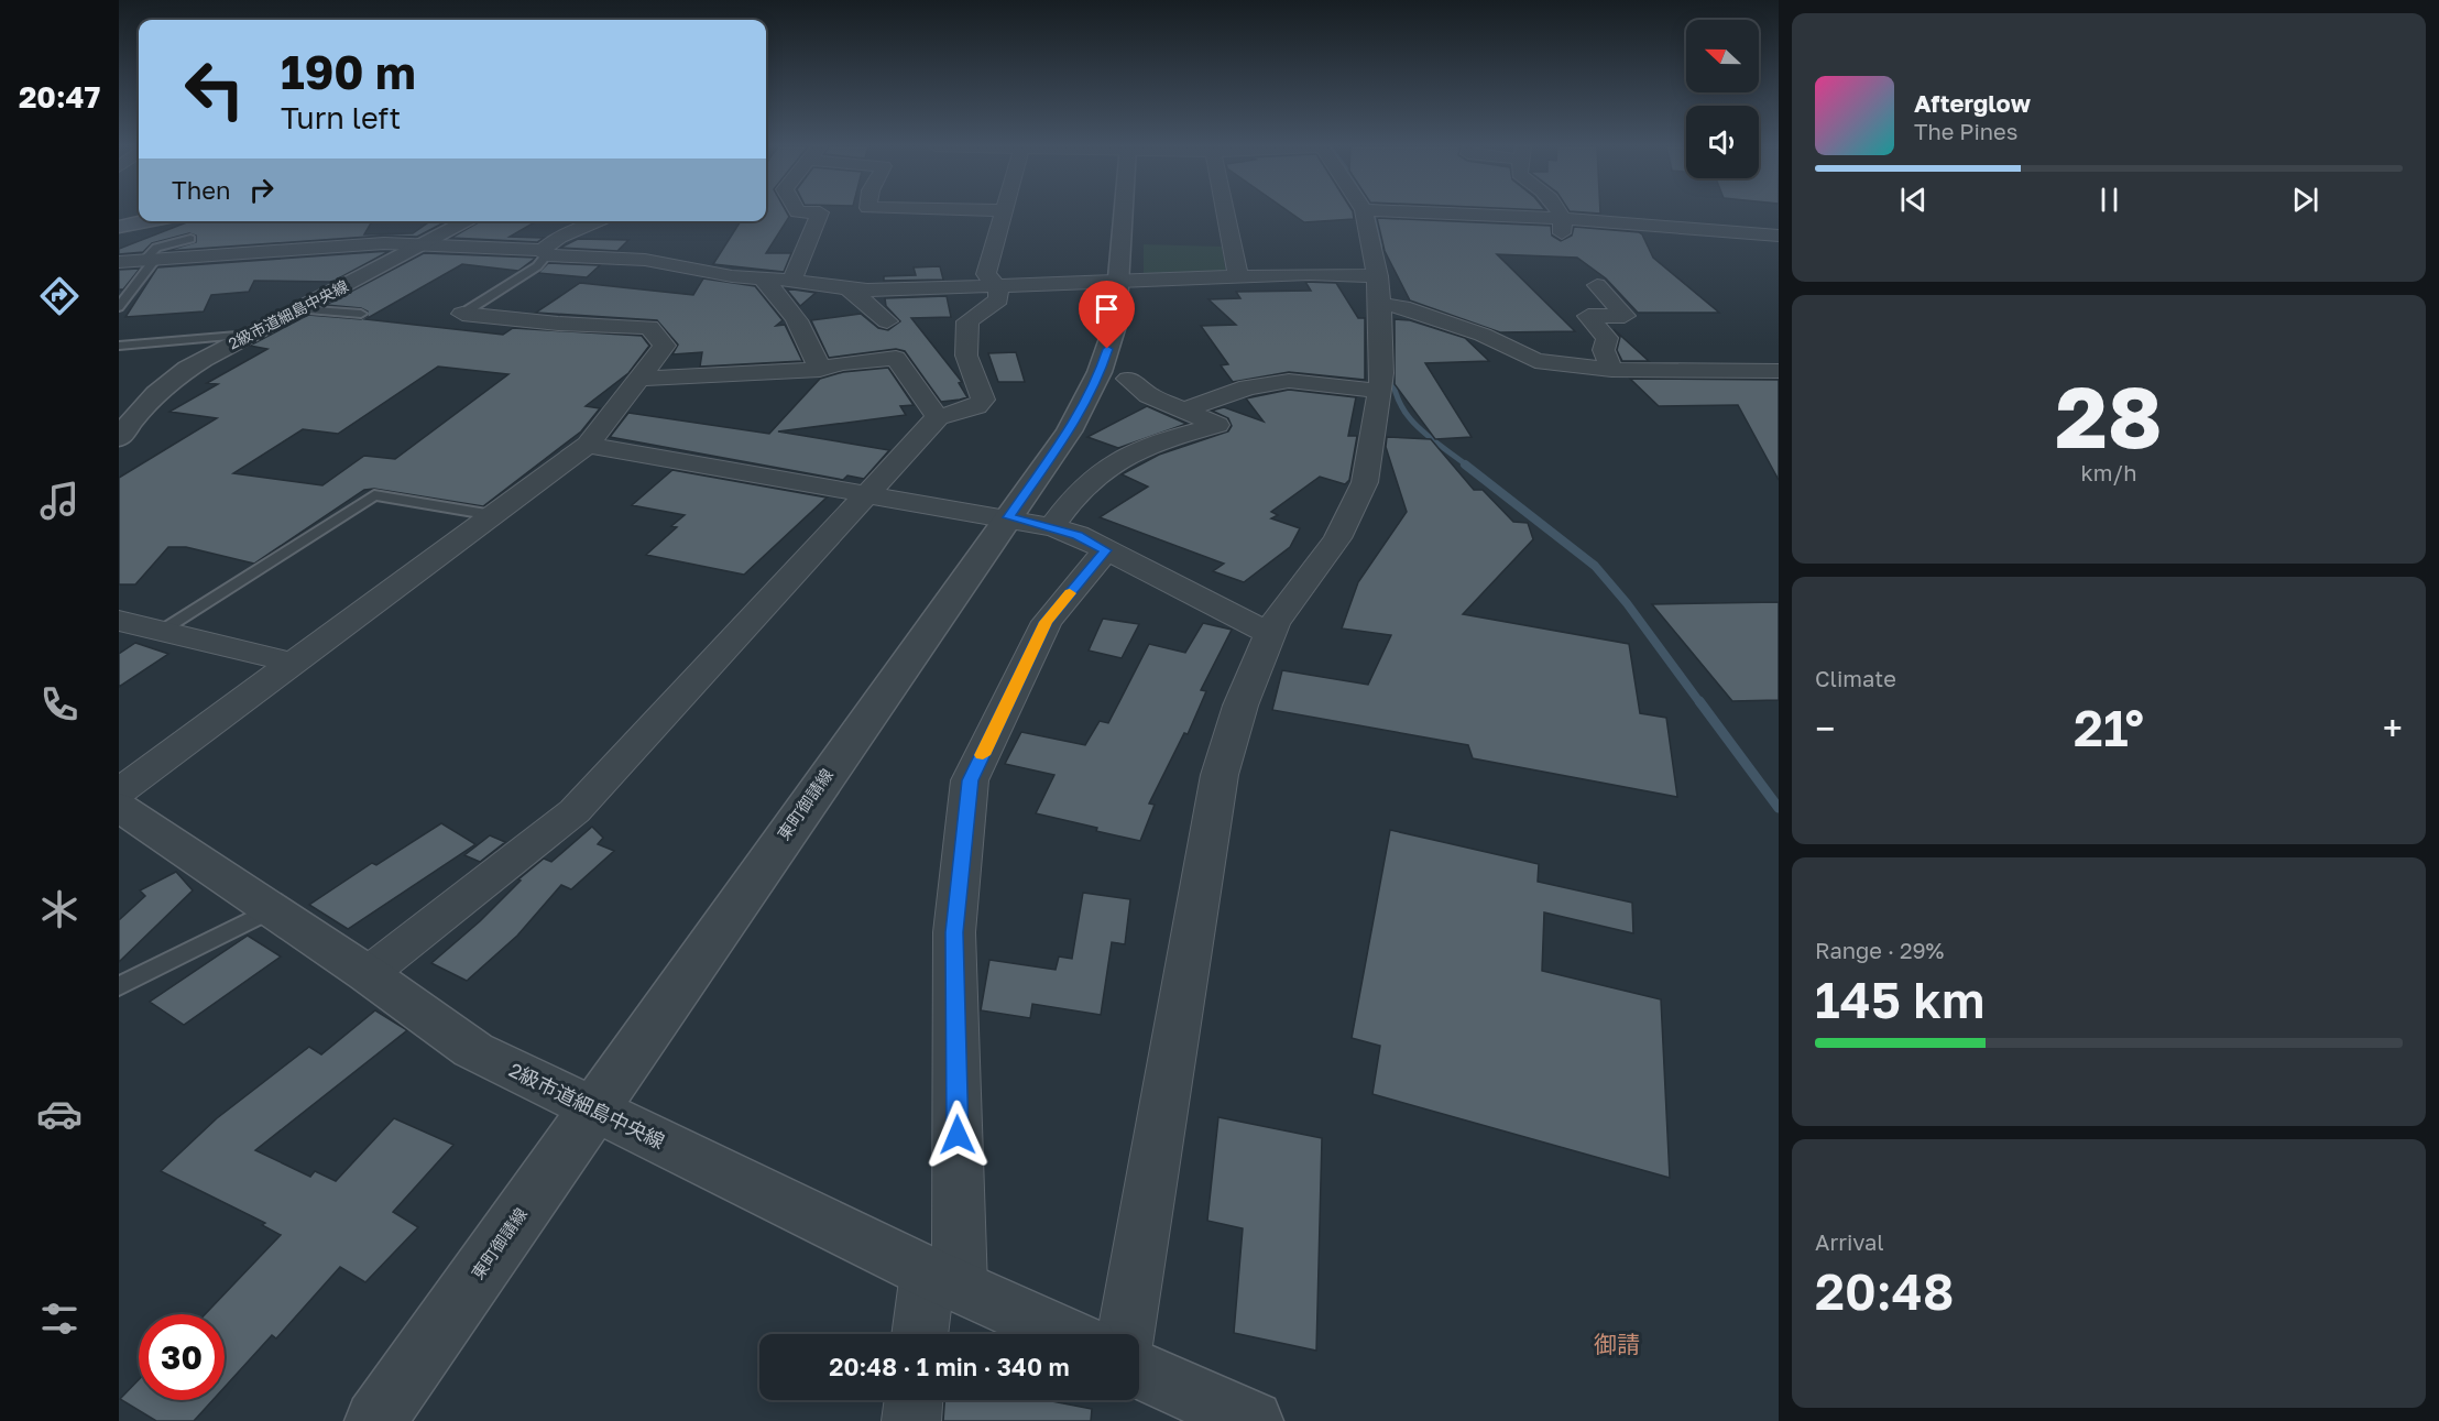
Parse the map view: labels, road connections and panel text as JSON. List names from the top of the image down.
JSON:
{
  "streets": {
    "street": ["2級市道細島中央線", "東町御請線"]
  },
  "crossings": [
    ["2級市道細島中央線", "東町御請線"]
  ],
  "districts": ["御請"],
  "north": "left",
  "page": {
    "tabs": "20:47",
    "turn": ["190 m", "Turn left"],
    "song": ["Afterglow", "The Pines"],
    "then": "Then",
    "tile": [
      ["28", "km/h"],
      "Climate",
      ["Range · 29%", "145 km"],
      ["Arrival", "20:48"]
    ],
    "heat": ["−", "21°", "+"],
    "limit": "30",
    "trip": "20:48 · 1 min · 340 m"
  }
}
